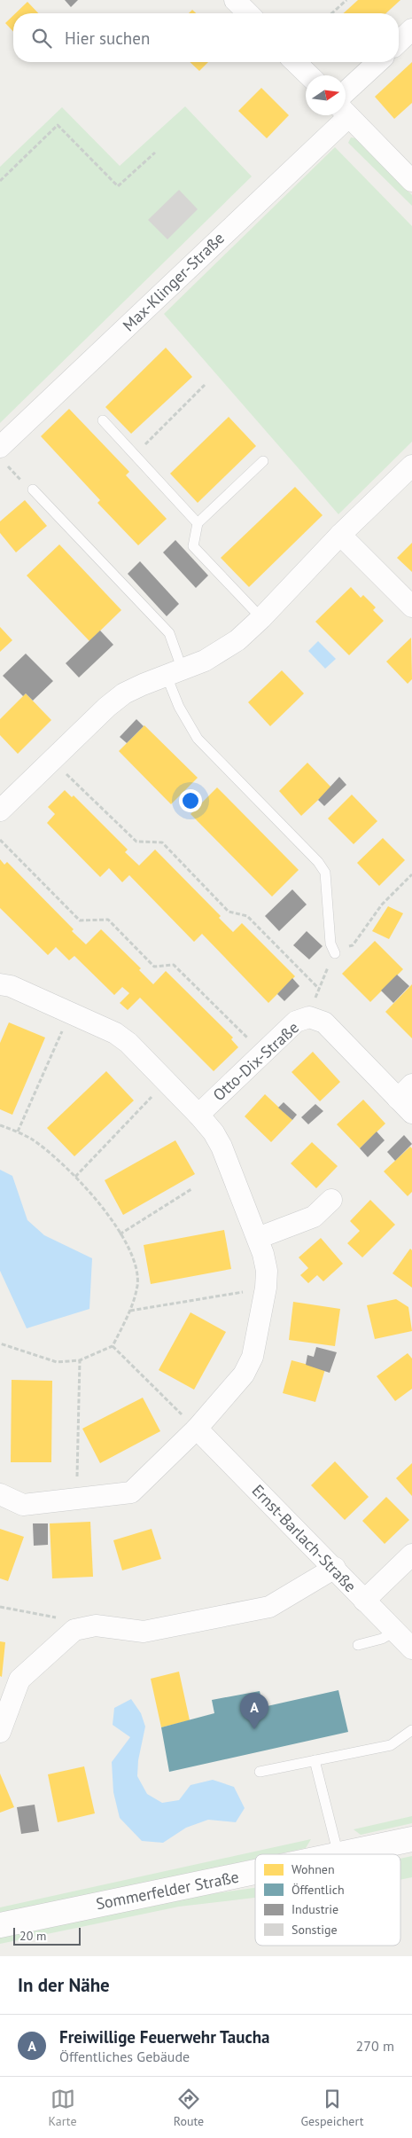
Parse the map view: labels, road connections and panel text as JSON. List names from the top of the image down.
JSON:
{
  "streets": {
    "main road": ["Sommerfelder Straße"],
    "street": ["Max-Klinger-Straße", "Otto-Dix-Straße", "Ernst-Barlach-Straße"]
  },
  "legend": [
    "Wohnen",
    "Öffentlich",
    "Industrie",
    "Sonstige"
  ],
  "scale_bar": "20 m",
  "north": "right",
  "page": {
    "search": "Hier suchen",
    "pins": "A",
    "scale": "20 m",
    "heading": "In der Nähe",
    "list": [
      {
        "mark": "A",
        "name": "Freiwillige Feuerwehr Taucha",
        "note": "Öffentliches Gebäude",
        "value": "270 m"
      }
    ],
    "nav": ["Karte", "Route", "Gespeichert"]
  }
}
